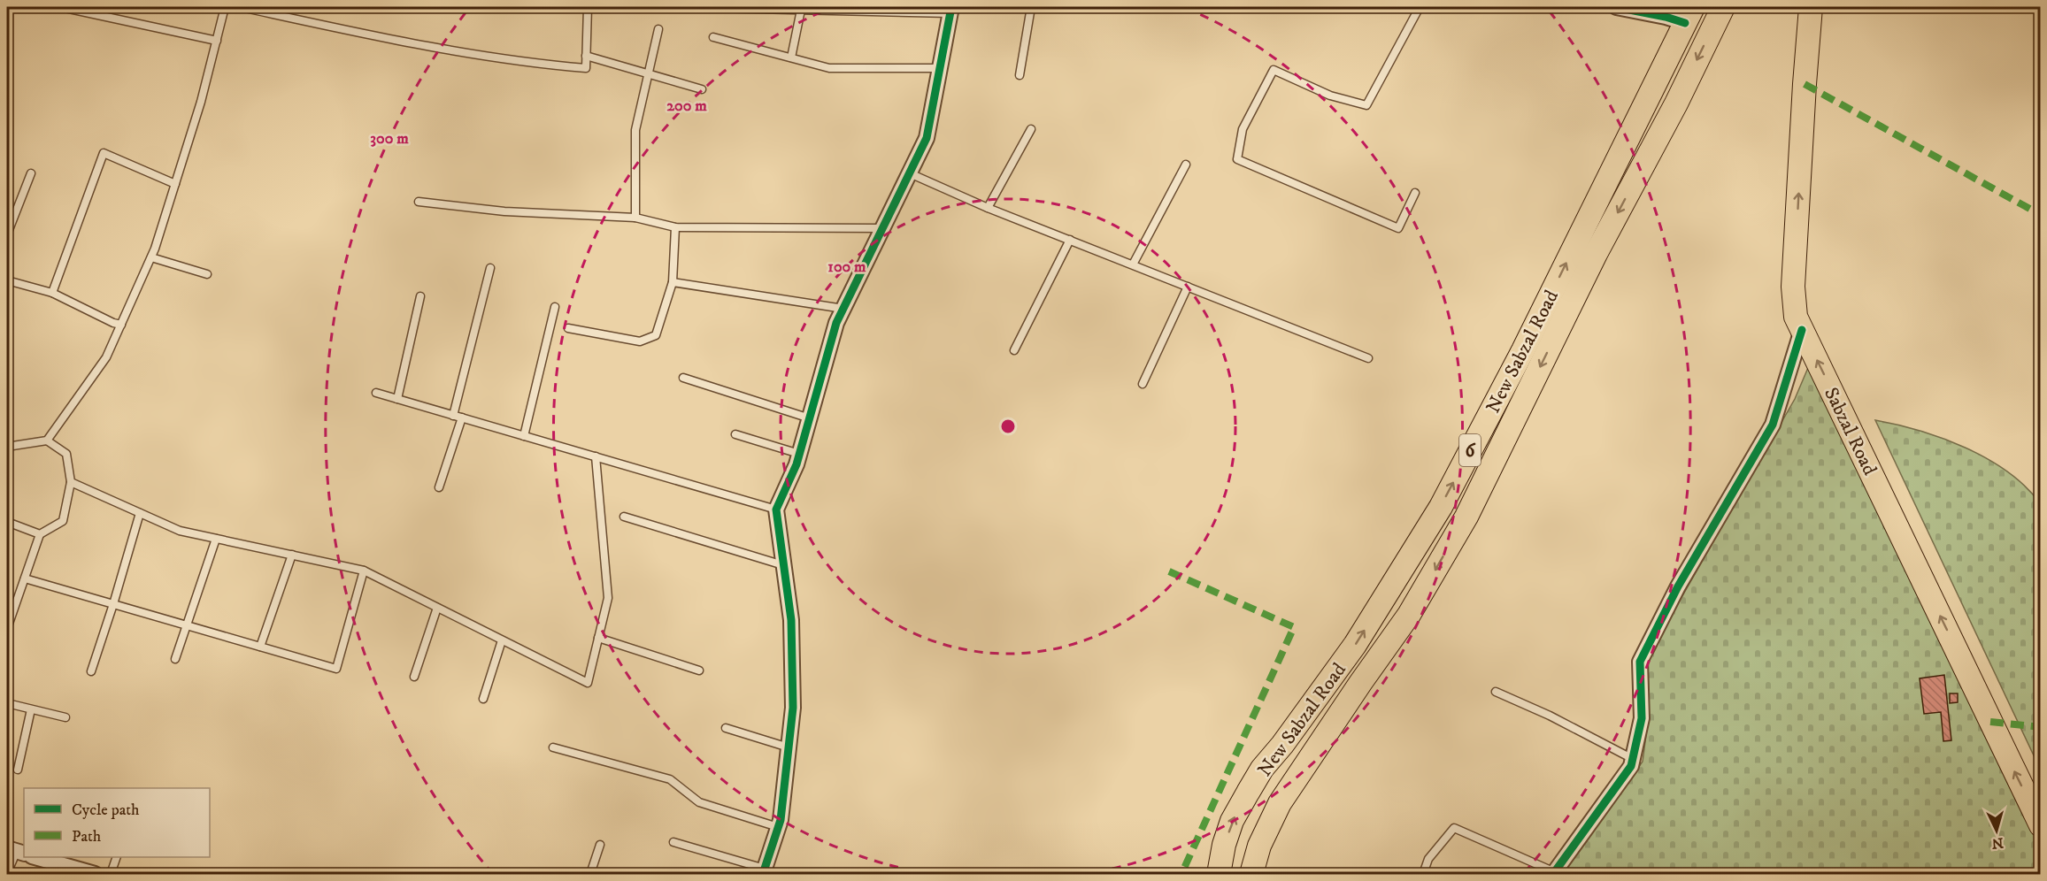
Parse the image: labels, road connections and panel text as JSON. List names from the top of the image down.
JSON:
{
  "streets": {
    "main road": ["New Sabzal Road", "Sabzal Road", "6"]
  },
  "one_way": ["Sabzal Road"],
  "legend": ["Cycle path", "Path"],
  "north": "bottom",
  "rings": ["200 m", "300 m", "100 m"]
}
